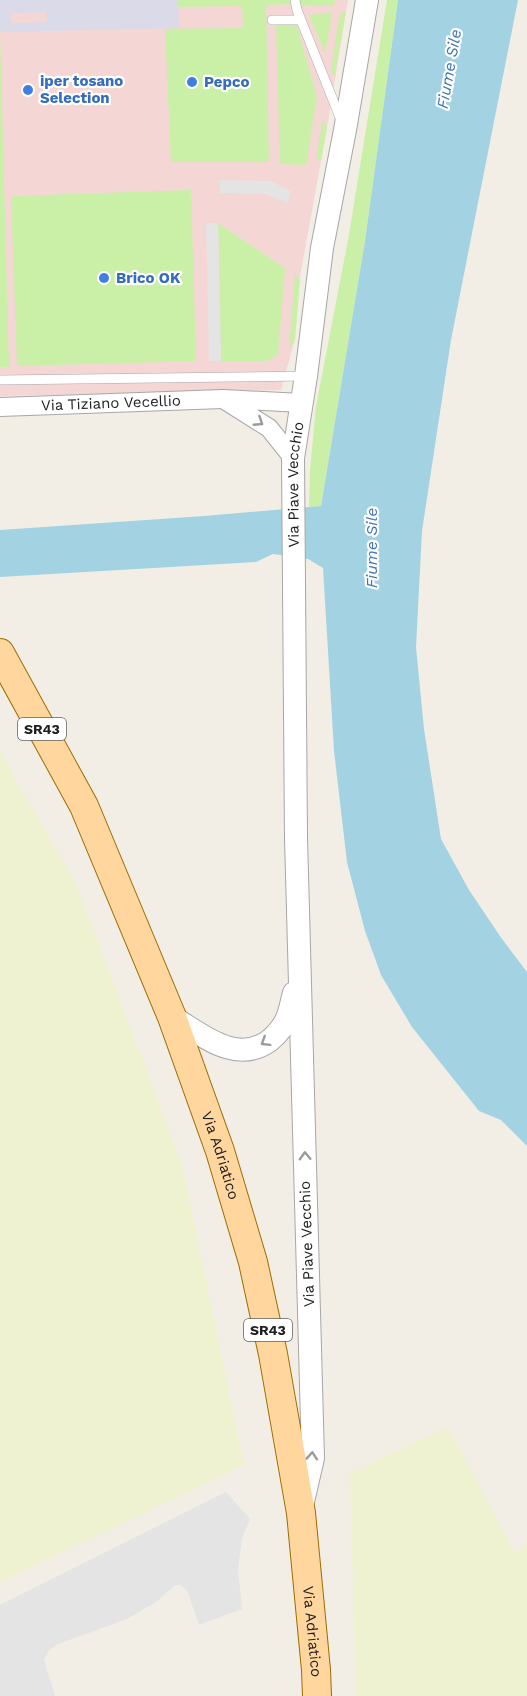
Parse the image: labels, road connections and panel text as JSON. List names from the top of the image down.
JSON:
{
  "streets": {
    "main road": ["SR43", "Via Adriatico"],
    "street": ["Via Tiziano Vecellio", "Via Piave Vecchio"]
  },
  "crossings": [
    ["Via Tiziano Vecellio", "Via Piave Vecchio"],
    ["Via Piave Vecchio", "Via Adriatico"]
  ],
  "water": ["Fiume Sile"],
  "places": ["Pepco", "iper tosano Selection", "Brico OK"]
}
